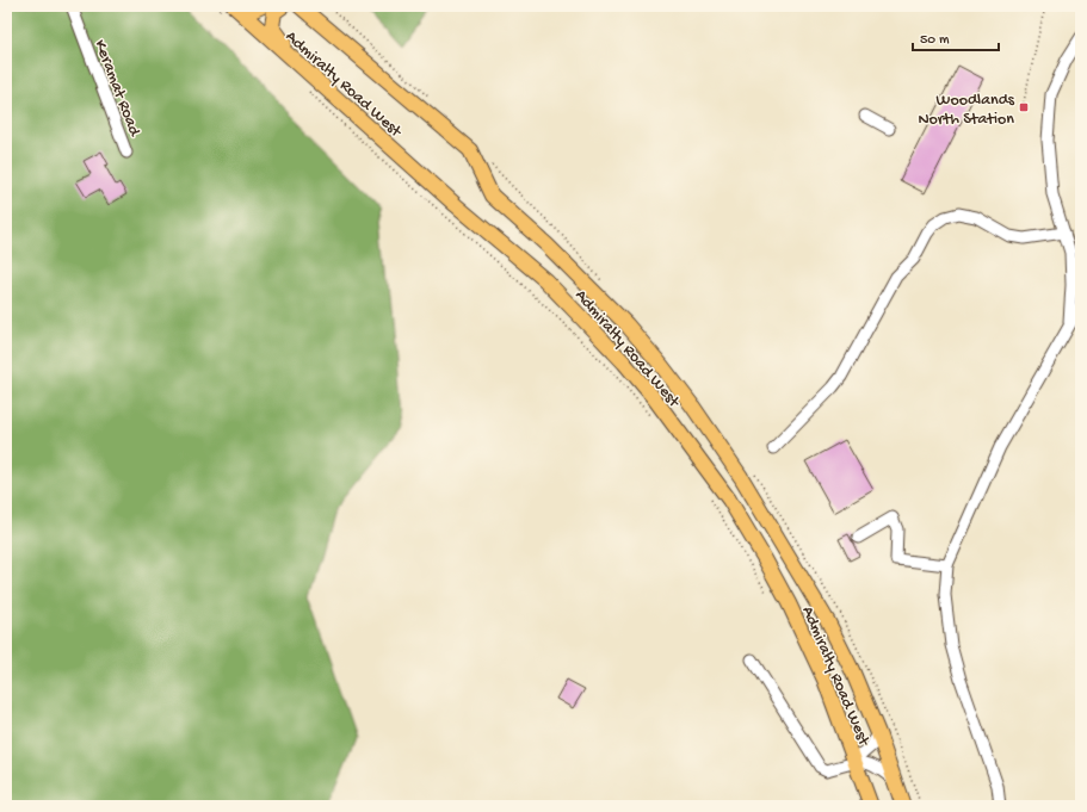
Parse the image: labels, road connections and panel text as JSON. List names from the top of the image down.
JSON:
{
  "streets": {
    "main road": ["Admiralty Road West"],
    "street": ["Keramat Road"]
  },
  "places": {
    "transit": ["Woodlands North Station"]
  },
  "scale_bar": "50 m"
}
